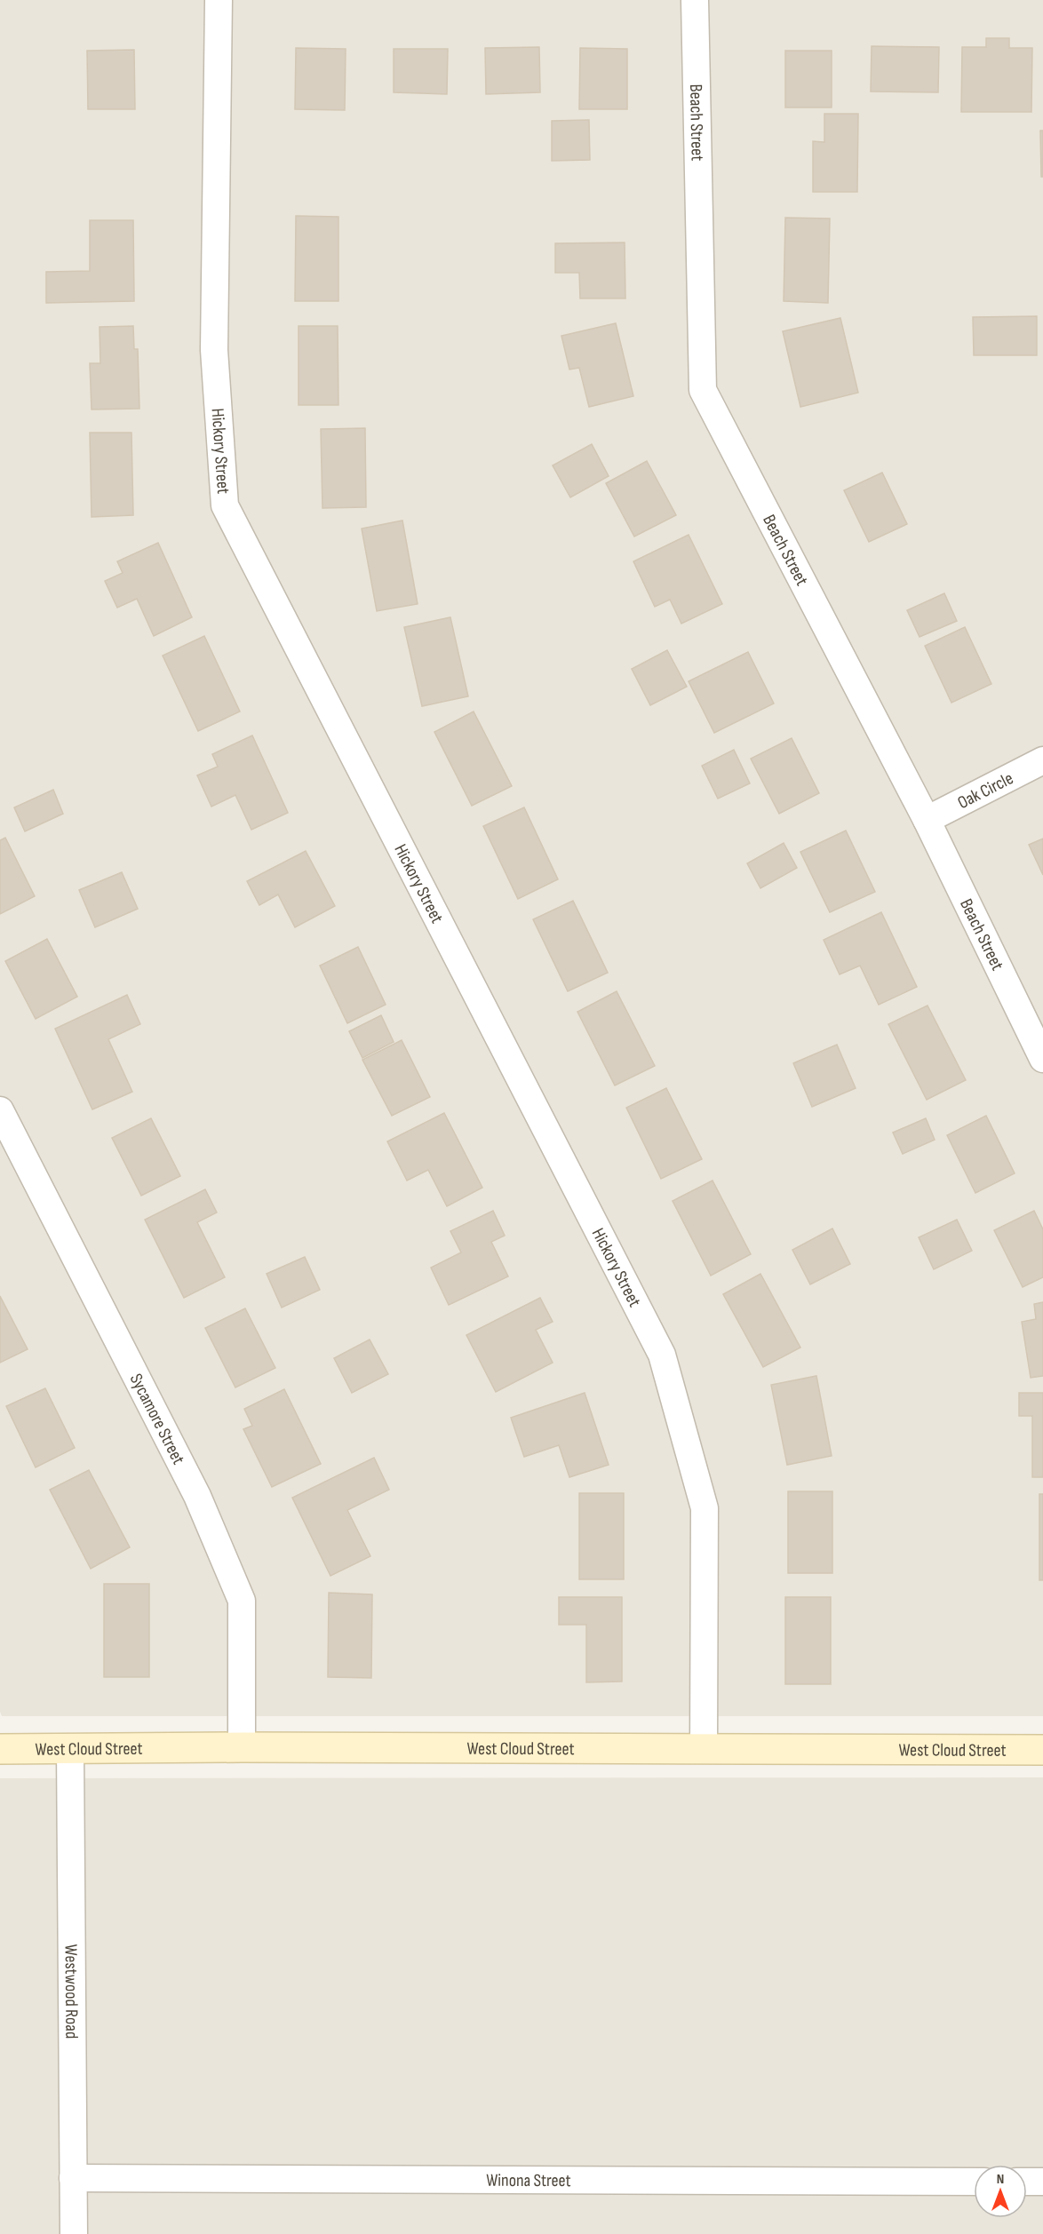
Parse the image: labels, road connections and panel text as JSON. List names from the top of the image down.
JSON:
{
  "streets": {
    "main road": ["West Cloud Street"],
    "street": [
      "Beach Street",
      "Hickory Street",
      "Oak Circle",
      "Sycamore Street",
      "Westwood Road",
      "Winona Street"
    ]
  },
  "crossings": [
    ["Beach Street", "Oak Circle"],
    ["Hickory Street", "West Cloud Street"],
    ["Sycamore Street", "West Cloud Street"],
    ["West Cloud Street", "Westwood Road"],
    ["Westwood Road", "Winona Street"]
  ],
  "north": "top"
}
